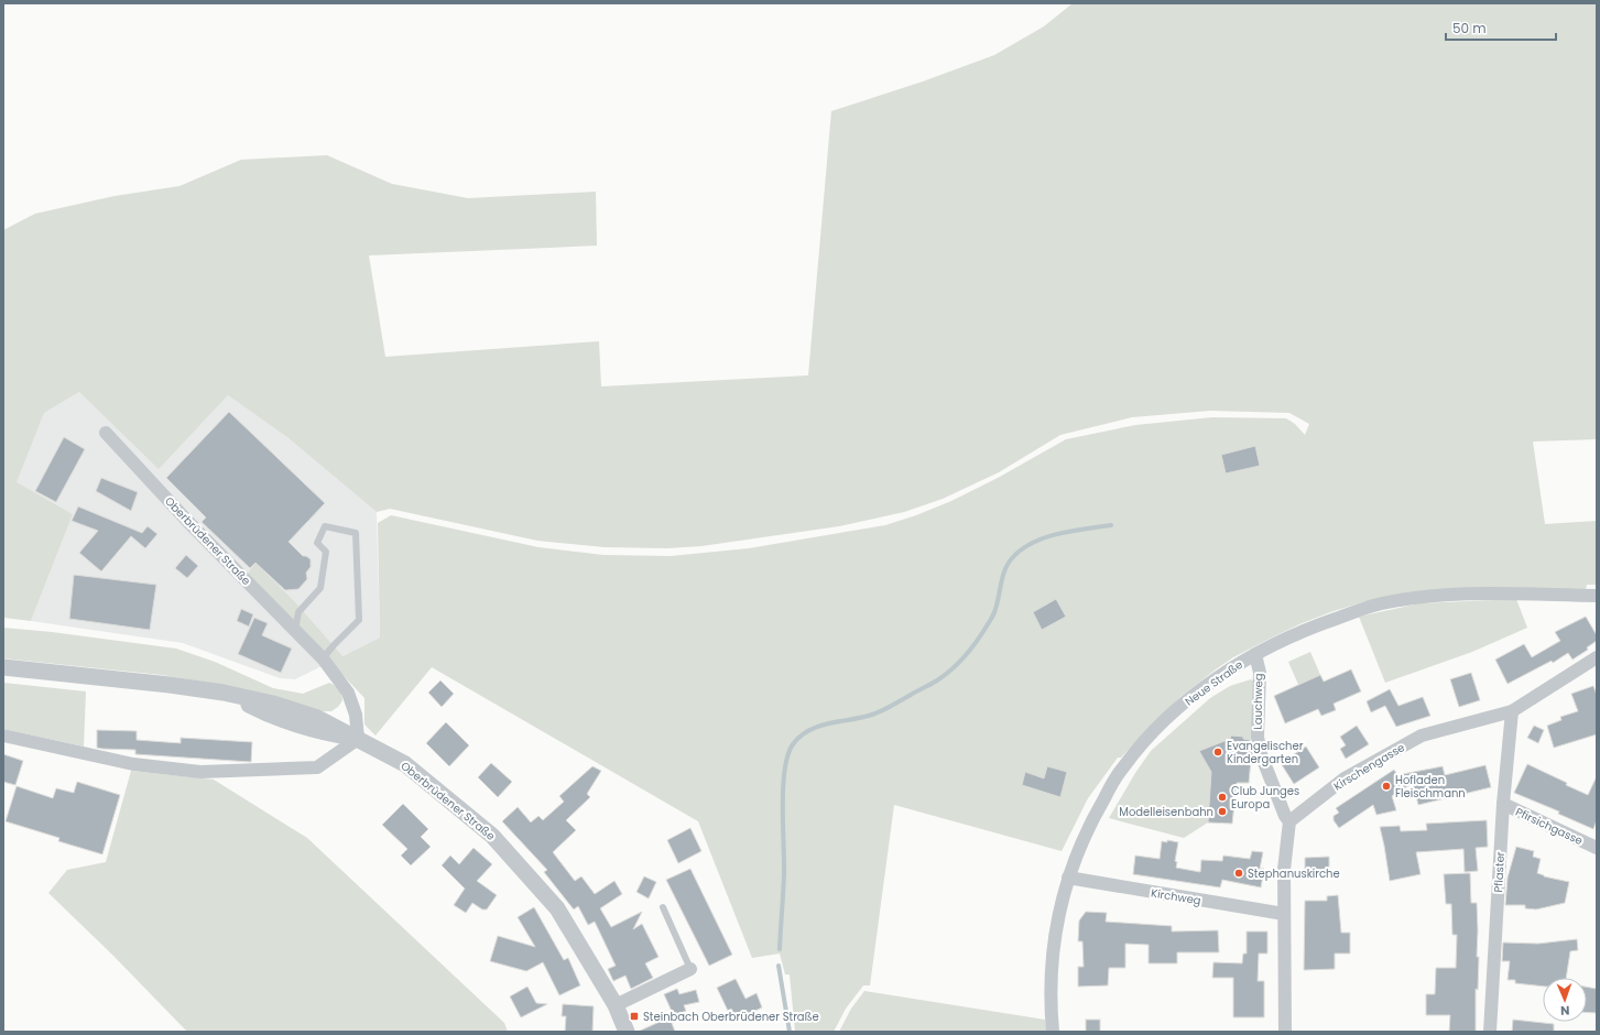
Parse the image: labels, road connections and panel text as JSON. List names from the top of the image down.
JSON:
{
  "streets": {
    "street": [
      "Oberbrüdener Straße",
      "Neue Straße",
      "Lauchweg",
      "Kirschengasse",
      "Pfirsichgasse",
      "Pflaster",
      "Kirchweg"
    ]
  },
  "crossings": [
    ["Neue Straße", "Lauchweg"],
    ["Neue Straße", "Kirchweg"],
    ["Lauchweg", "Kirschengasse"],
    ["Kirschengasse", "Pflaster"],
    ["Pfirsichgasse", "Pflaster"]
  ],
  "places": {
    "other": [
      "Evangelischer Kindergarten",
      "Hofladen Fleischmann",
      "Club Junges Europa",
      "Modelleisenbahn",
      "Stephanuskirche"
    ],
    "transit": ["Steinbach Oberbrüdener Straße"]
  },
  "scale_bar": "50 m",
  "north": "bottom"
}
